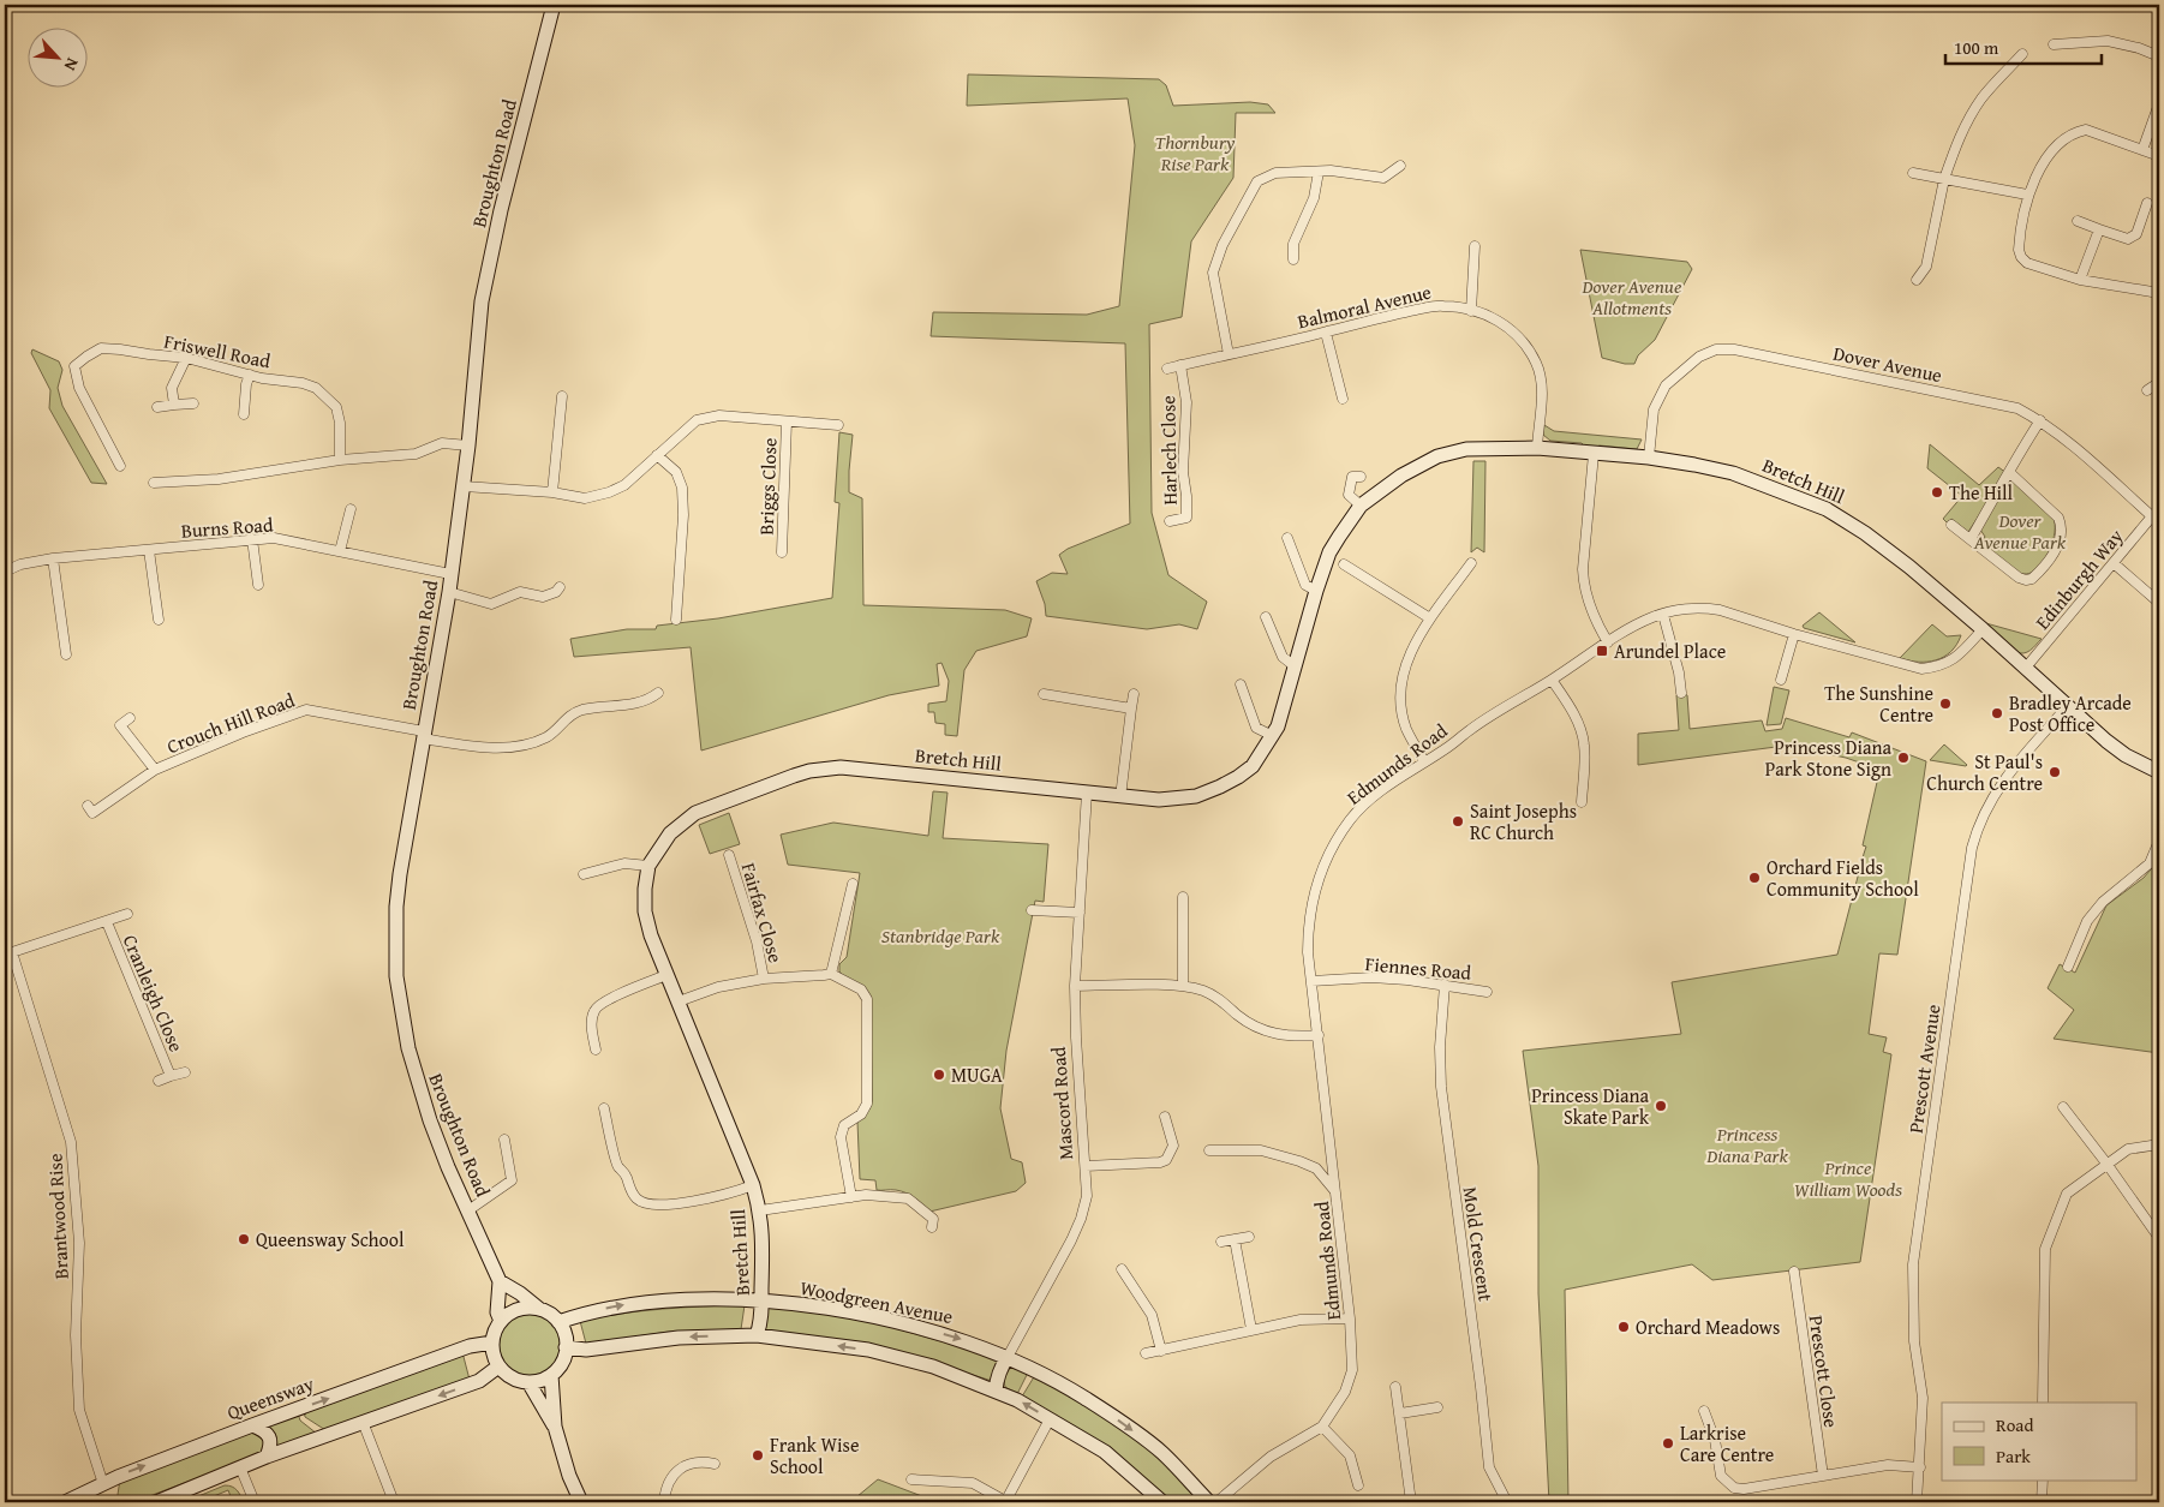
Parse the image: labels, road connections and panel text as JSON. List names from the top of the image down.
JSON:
{
  "streets": {
    "street": [
      "Broughton Road",
      "Balmoral Avenue",
      "Friswell Road",
      "Dover Avenue",
      "Harlech Close",
      "Bretch Hill",
      "Briggs Close",
      "Burns Road",
      "Edinburgh Way",
      "Crouch Hill Road",
      "Edmunds Road",
      "Fairfax Close",
      "Fiennes Road",
      "Cranleigh Close",
      "Prescott Avenue",
      "Mascord Road",
      "Brantwood Rise",
      "Mold Crescent",
      "Woodgreen Avenue",
      "Prescott Close",
      "Queensway"
    ]
  },
  "crossings": [
    ["Broughton Road", "Burns Road"],
    ["Broughton Road", "Crouch Hill Road"],
    ["Balmoral Avenue", "Harlech Close"],
    ["Balmoral Avenue", "Bretch Hill"],
    ["Dover Avenue", "Bretch Hill"],
    ["Dover Avenue", "Edinburgh Way"],
    ["Bretch Hill", "Edinburgh Way"],
    ["Bretch Hill", "Edmunds Road"],
    ["Bretch Hill", "Prescott Avenue"],
    ["Bretch Hill", "Mascord Road"],
    ["Bretch Hill", "Woodgreen Avenue"],
    ["Edmunds Road", "Fiennes Road"],
    ["Fiennes Road", "Mold Crescent"],
    ["Mascord Road", "Woodgreen Avenue"],
    ["Brantwood Rise", "Queensway"],
    ["Woodgreen Avenue", "Queensway"]
  ],
  "parks": [
    "Thornbury Rise Park",
    "Dover Avenue Allotments",
    "Dover Avenue Park",
    "Stanbridge Park",
    "Princess Diana Park",
    "Prince William Woods"
  ],
  "places": {
    "other": [
      "The Hill",
      "The Sunshine Centre",
      "Bradley Arcade Post Office",
      "Princess Diana Park Stone Sign",
      "St Paul's Church Centre",
      "Saint Josephs RC Church",
      "Orchard Fields Community School",
      "MUGA",
      "Princess Diana Skate Park",
      "Queensway School",
      "Orchard Meadows",
      "Larkrise Care Centre",
      "Frank Wise School"
    ],
    "transit": ["Arundel Place"]
  },
  "legend": ["Road", "Park"],
  "scale_bar": "100 m",
  "north": "bottom right"
}
